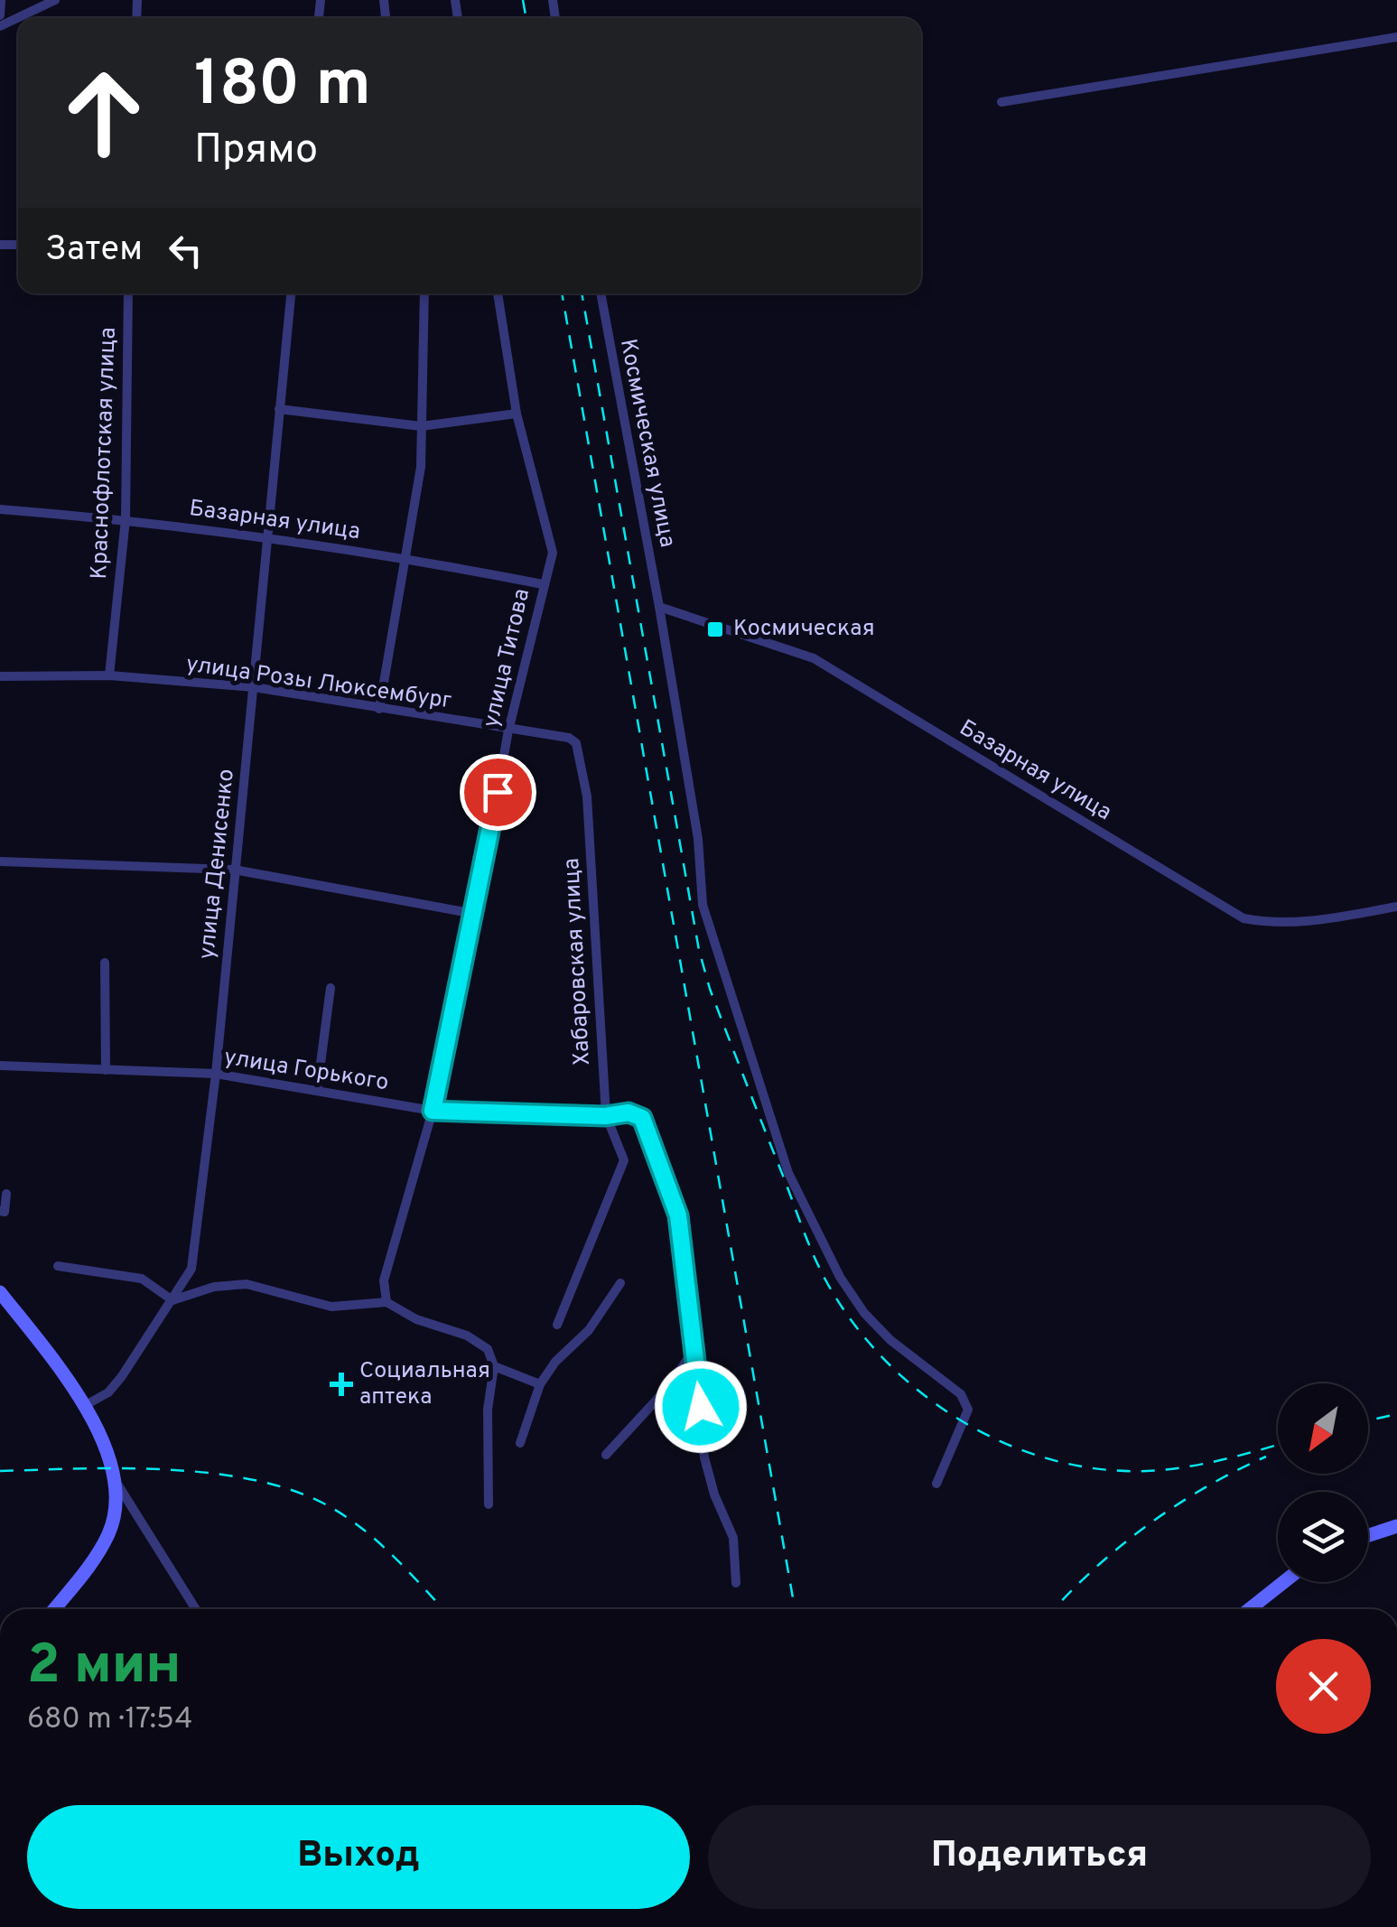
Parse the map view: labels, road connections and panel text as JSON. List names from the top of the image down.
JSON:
{
  "streets": {
    "street": [
      "Космическая улица",
      "Краснофлотская улица",
      "Базарная улица",
      "улица Титова",
      "улица Розы Люксембург",
      "улица Денисенко",
      "Хабаровская улица",
      "улица Горького"
    ]
  },
  "crossings": [
    ["Космическая улица", "Базарная улица"],
    ["Краснофлотская улица", "Базарная улица"],
    ["Краснофлотская улица", "улица Розы Люксембург"],
    ["Базарная улица", "улица Титова"],
    ["Базарная улица", "улица Денисенко"],
    ["улица Титова", "улица Розы Люксембург"],
    ["улица Титова", "улица Горького"],
    ["улица Розы Люксембург", "улица Денисенко"],
    ["улица Розы Люксембург", "Хабаровская улица"],
    ["улица Денисенко", "улица Горького"],
    ["Хабаровская улица", "улица Горького"]
  ],
  "places": {
    "transit": ["Космическая"],
    "health": ["Социальная аптека"]
  },
  "north": "bottom left",
  "page": {
    "turn": ["180 m", "Прямо"],
    "then": "Затем",
    "heading": ["2 мин", "680 m · 17:54"],
    "buttons": ["Выход", "Поделиться"]
  }
}
